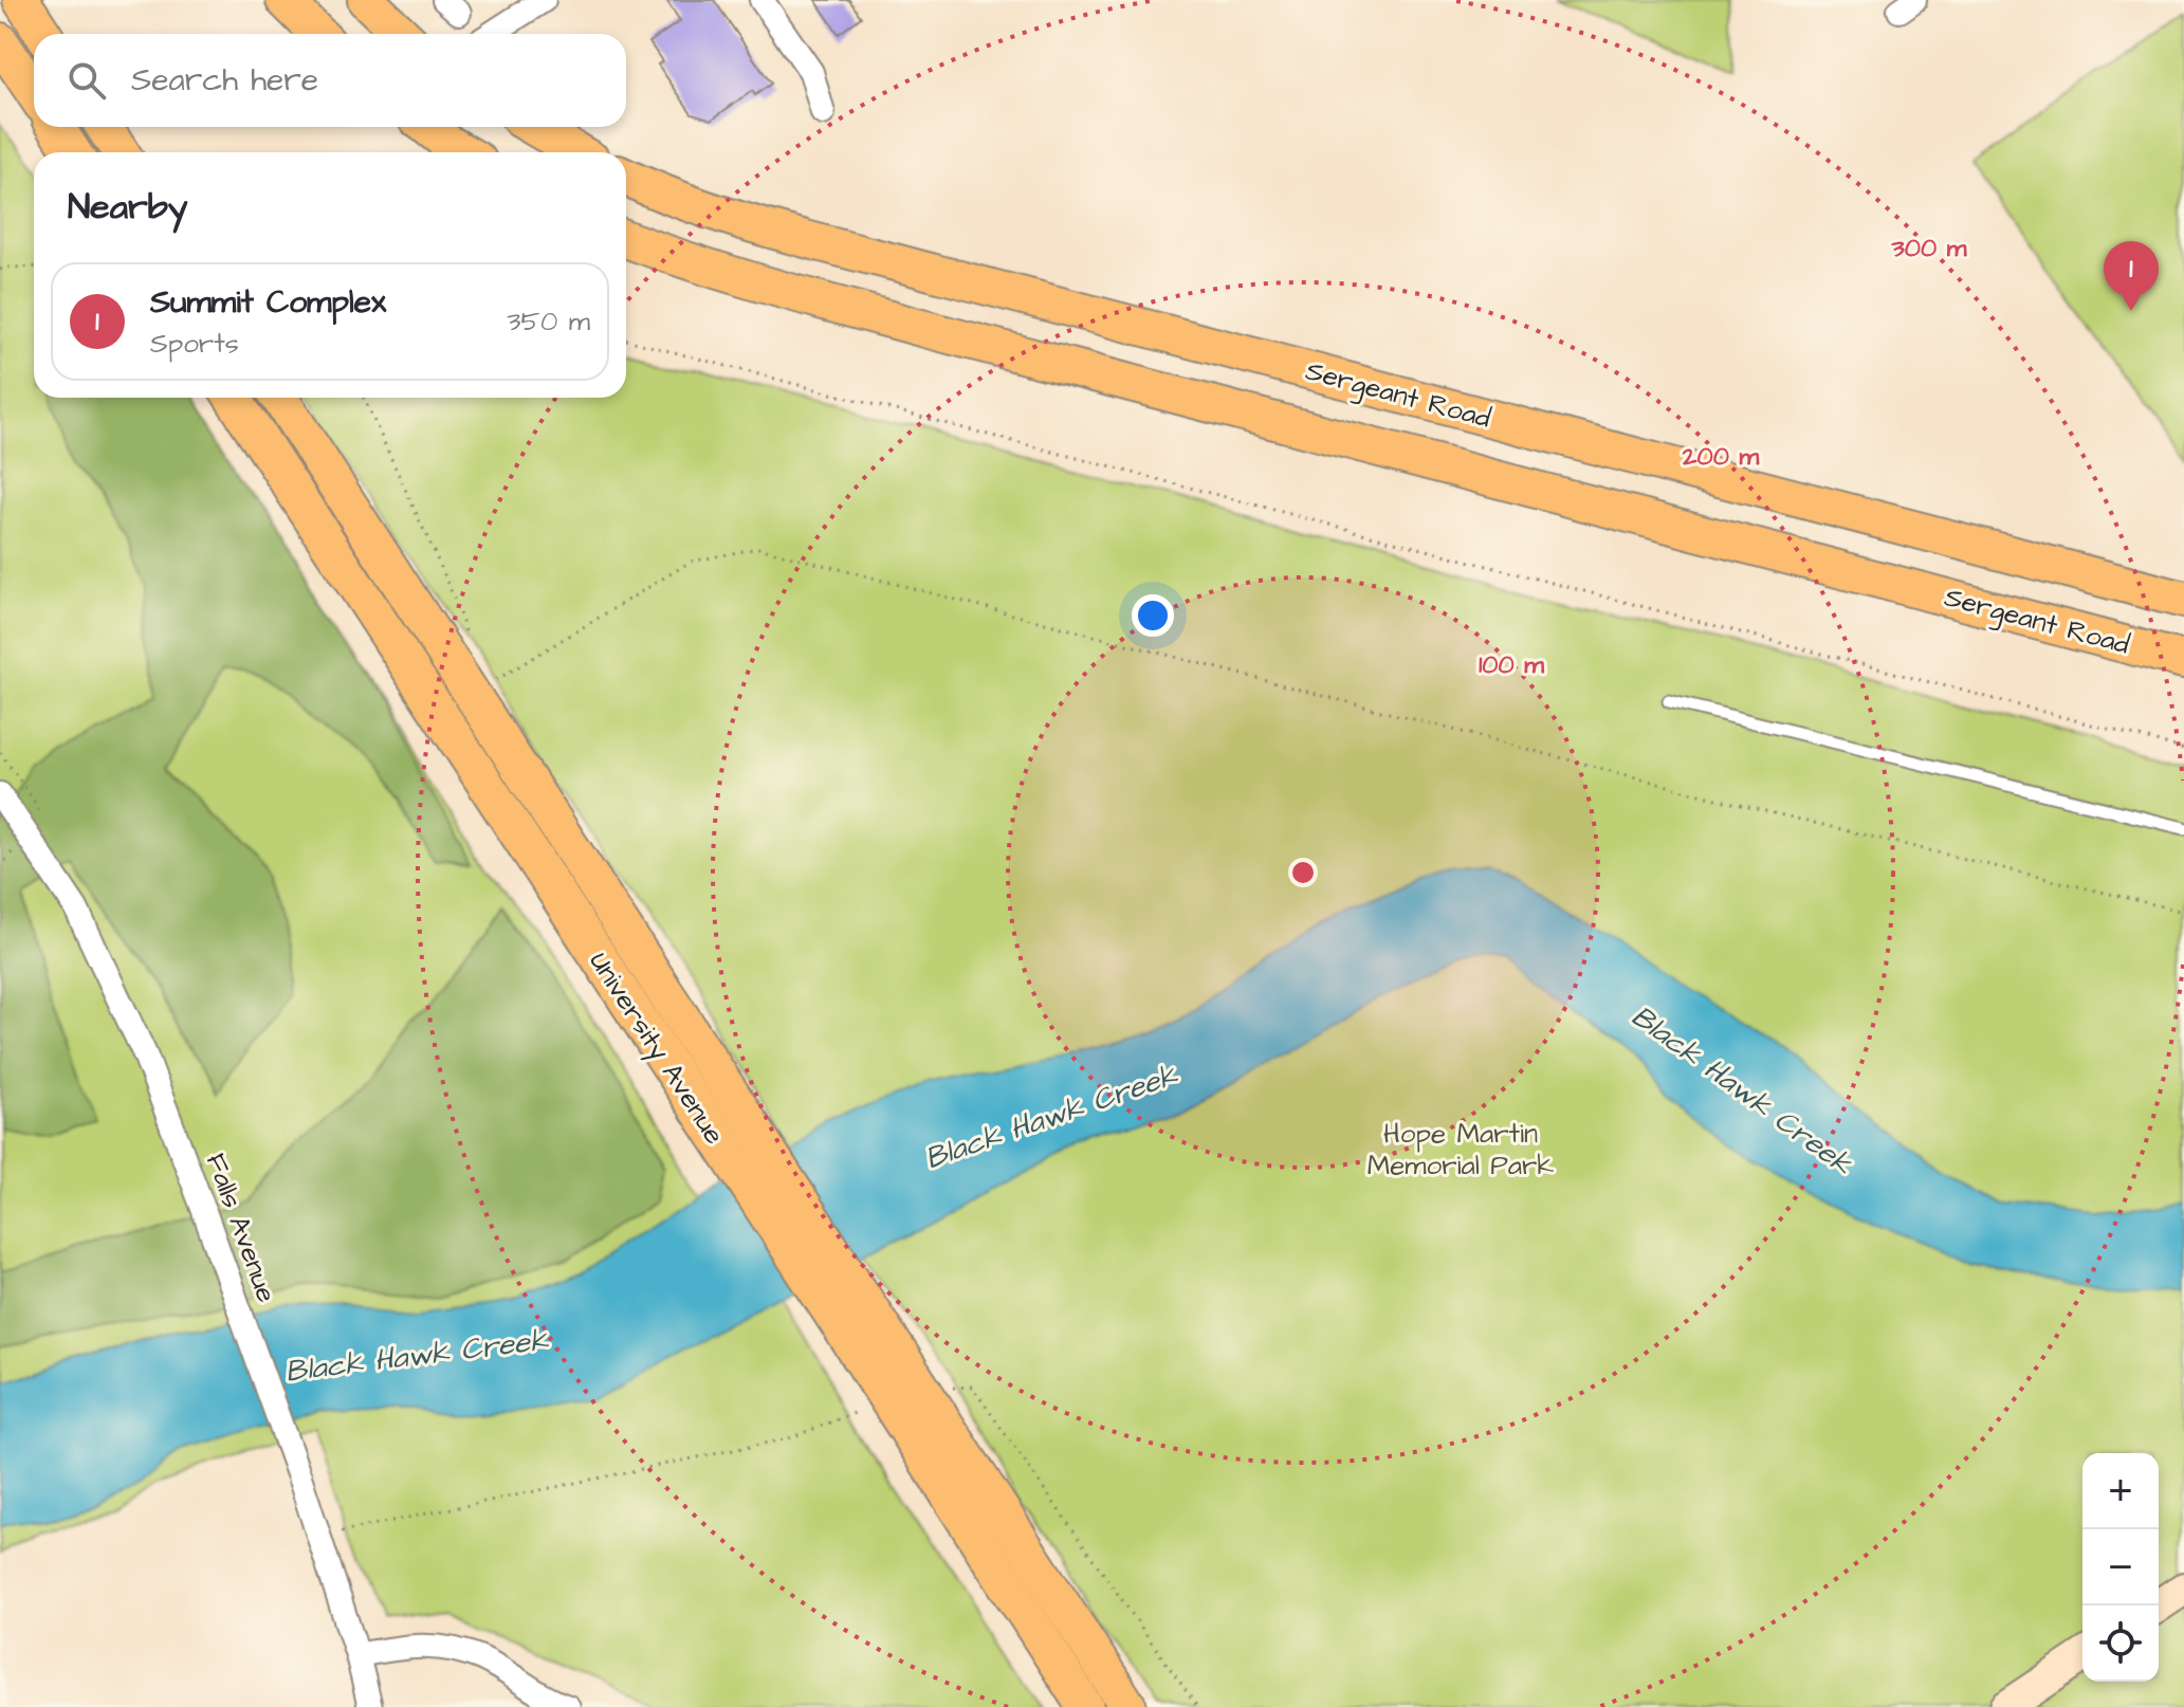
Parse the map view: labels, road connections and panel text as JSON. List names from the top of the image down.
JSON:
{
  "streets": {
    "main road": ["Sergeant Road", "University Avenue"],
    "street": ["Falls Avenue"]
  },
  "water": ["Black Hawk Creek"],
  "parks": ["Hope Martin Memorial Park"],
  "page": {
    "search": "Search here",
    "heading": "Nearby",
    "pins": "1",
    "list": [
      {
        "mark": "1",
        "name": "Summit Complex",
        "note": "Sports",
        "value": "350 m"
      }
    ],
    "map_buttons": ["+", "−"]
  },
  "rings": ["300 m", "200 m", "100 m"]
}
